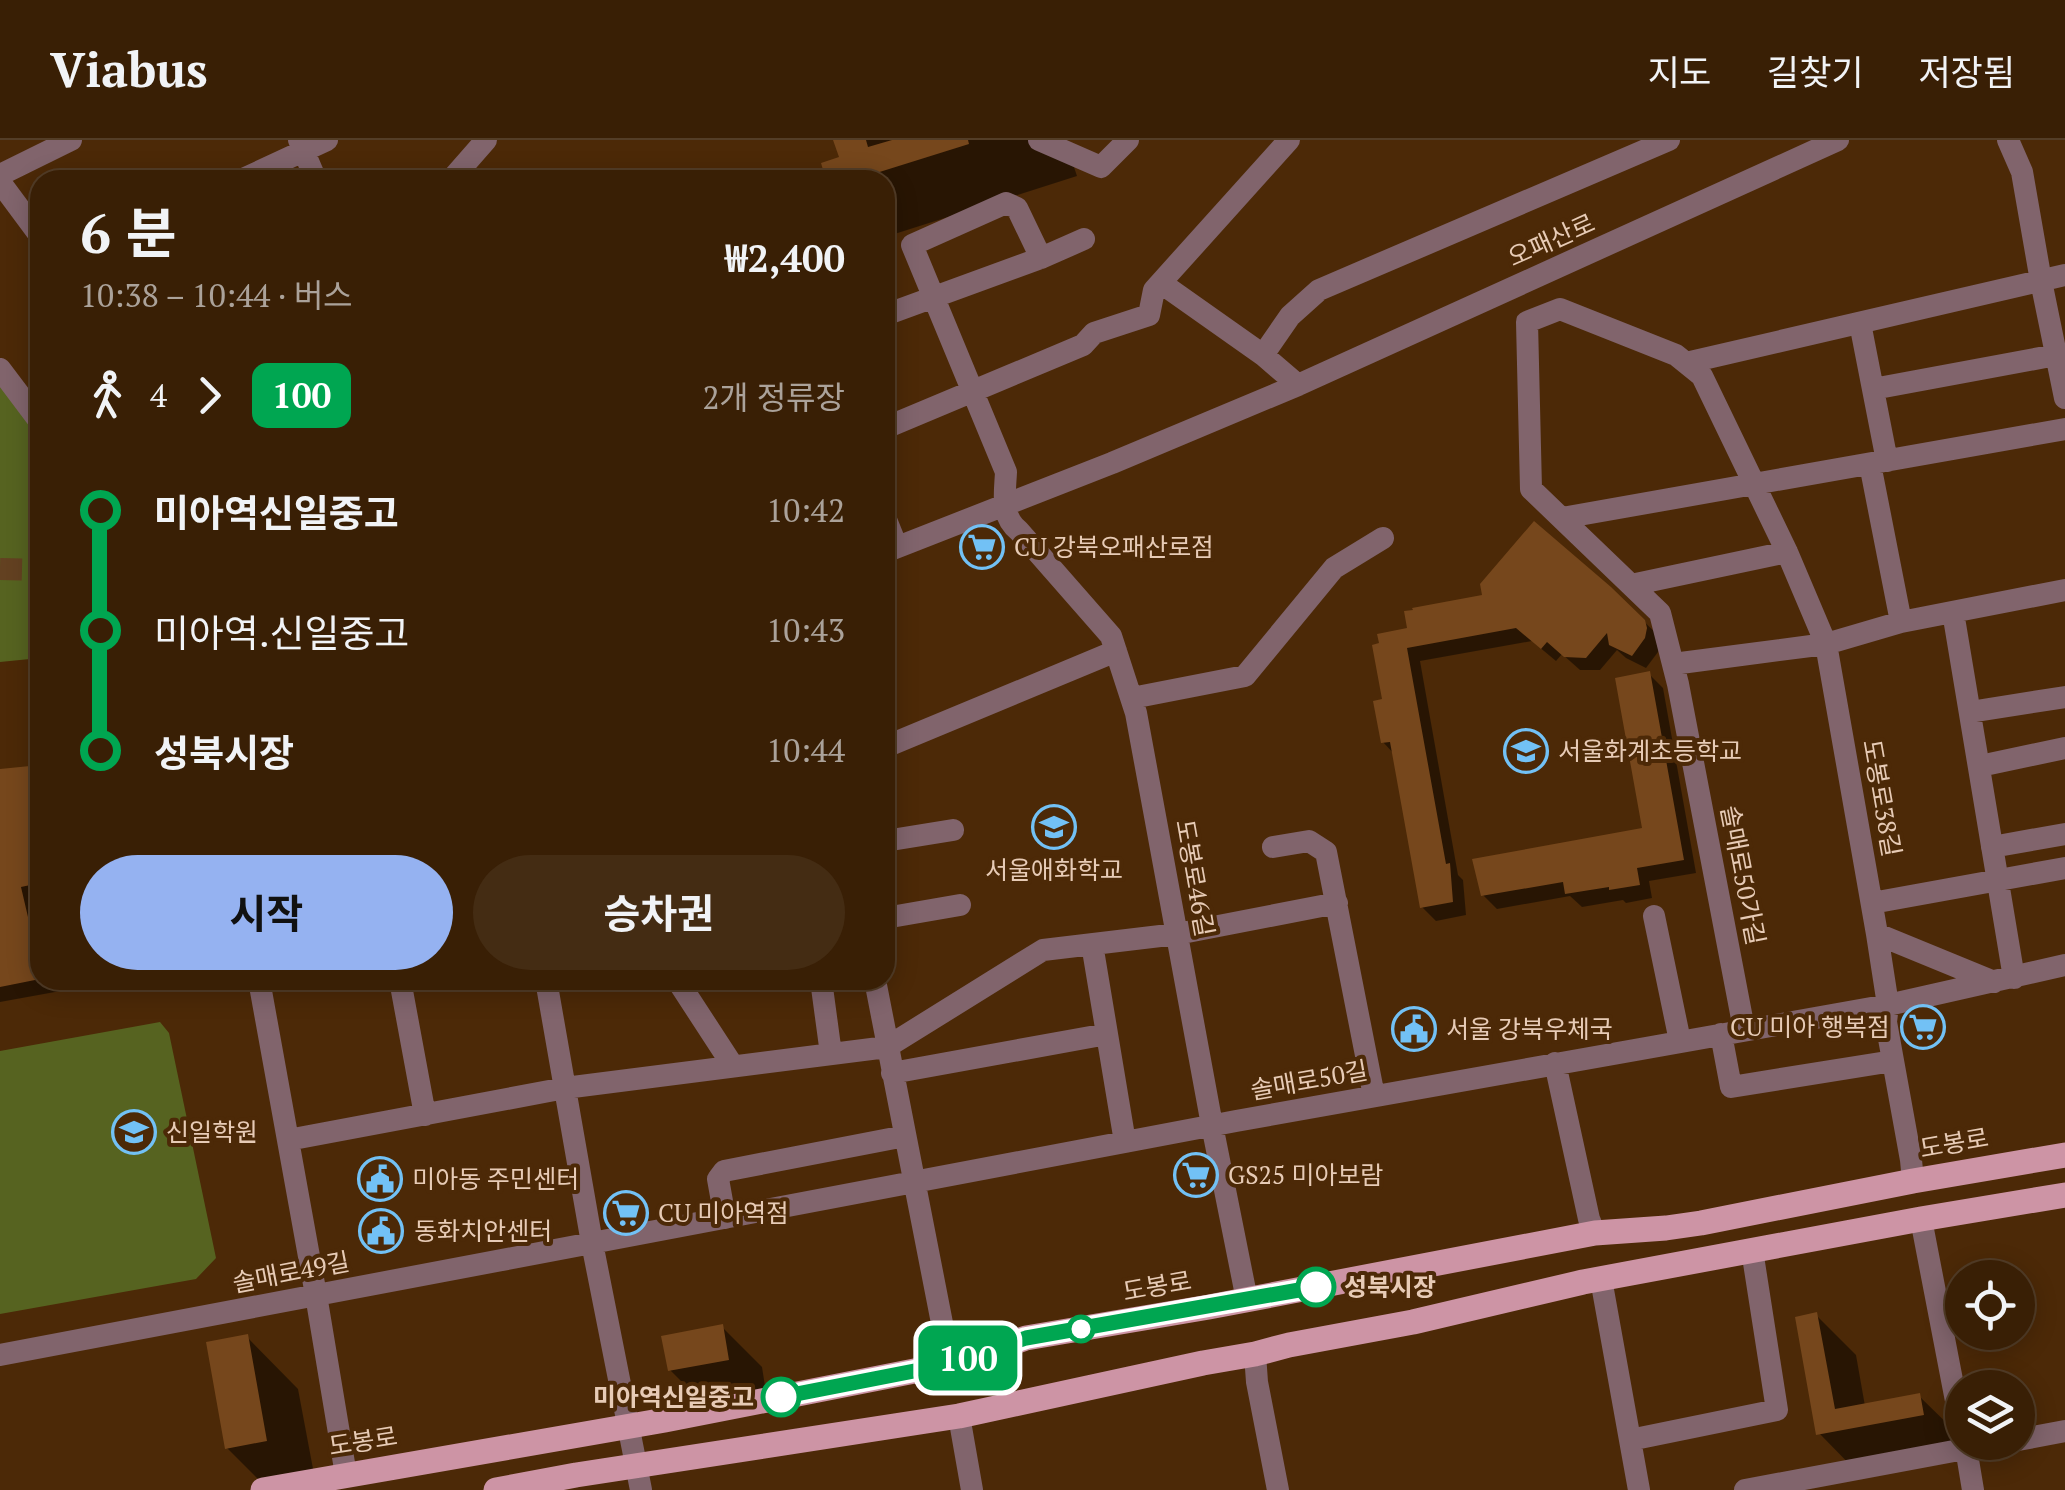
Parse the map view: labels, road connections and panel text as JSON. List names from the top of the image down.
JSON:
{
  "streets": {
    "main road": ["도봉로"],
    "street": [
      "오패산로",
      "도봉로38길",
      "솔매로50가길",
      "도봉로46길",
      "솔매로50길",
      "솔매로49길"
    ]
  },
  "crossings": [
    ["오패산로", "도봉로46길"],
    ["도봉로38길", "솔매로50가길"],
    ["도봉로38길", "솔매로50길"],
    ["도봉로38길", "도봉로"],
    ["솔매로50가길", "솔매로50길"],
    ["도봉로46길", "솔매로50길"],
    ["도봉로46길", "도봉로"],
    ["솔매로50길", "솔매로49길"]
  ],
  "places": {
    "supermarket": [
      "CU 강북오패산로점",
      "CU 미아 행복점",
      "GS25 미아보람",
      "CU 미아역점"
    ],
    "school or university": ["서울화계초등학교", "서울애화학교", "신일학원"],
    "public building": ["서울 강북우체국", "미아동 주민센터", "동화치안센터"],
    "other": ["성북시장", "미아역신일중고"]
  },
  "lines": ["bus line 100"],
  "page": {
    "header": "Viabus",
    "nav": ["지도", "길찾기", "저장됨"],
    "on_map": "100",
    "heading": ["6 분", "10:38 – 10:44 · 버스", "₩2,400"],
    "legs": ["4", "100", "2개 정류장"],
    "list": [
      {
        "name": "미아역신일중고",
        "value": "10:42"
      },
      {
        "name": "미아역.신일중고",
        "value": "10:43"
      },
      {
        "name": "성북시장",
        "value": "10:44"
      }
    ],
    "buttons": ["시작", "승차권"]
  }
}
